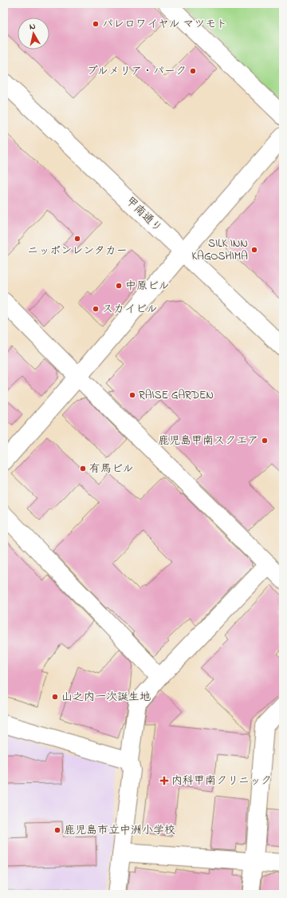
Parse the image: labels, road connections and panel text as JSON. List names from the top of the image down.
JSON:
{
  "streets": {
    "street": ["甲南通り"]
  },
  "places": {
    "other": [
      "パレロワイヤル マツモト",
      "プルメリア・パーク",
      "ニッポンレンタカー",
      "SILK INN KAGOSHIMA",
      "中原ビル",
      "スカイビル",
      "RAISE GARDEN",
      "鹿児島甲南スクエア",
      "有馬ビル",
      "山之内一次誕生地",
      "鹿児島市立中洲小学校"
    ],
    "health": ["内科甲南クリニック"]
  },
  "north": "top"
}
